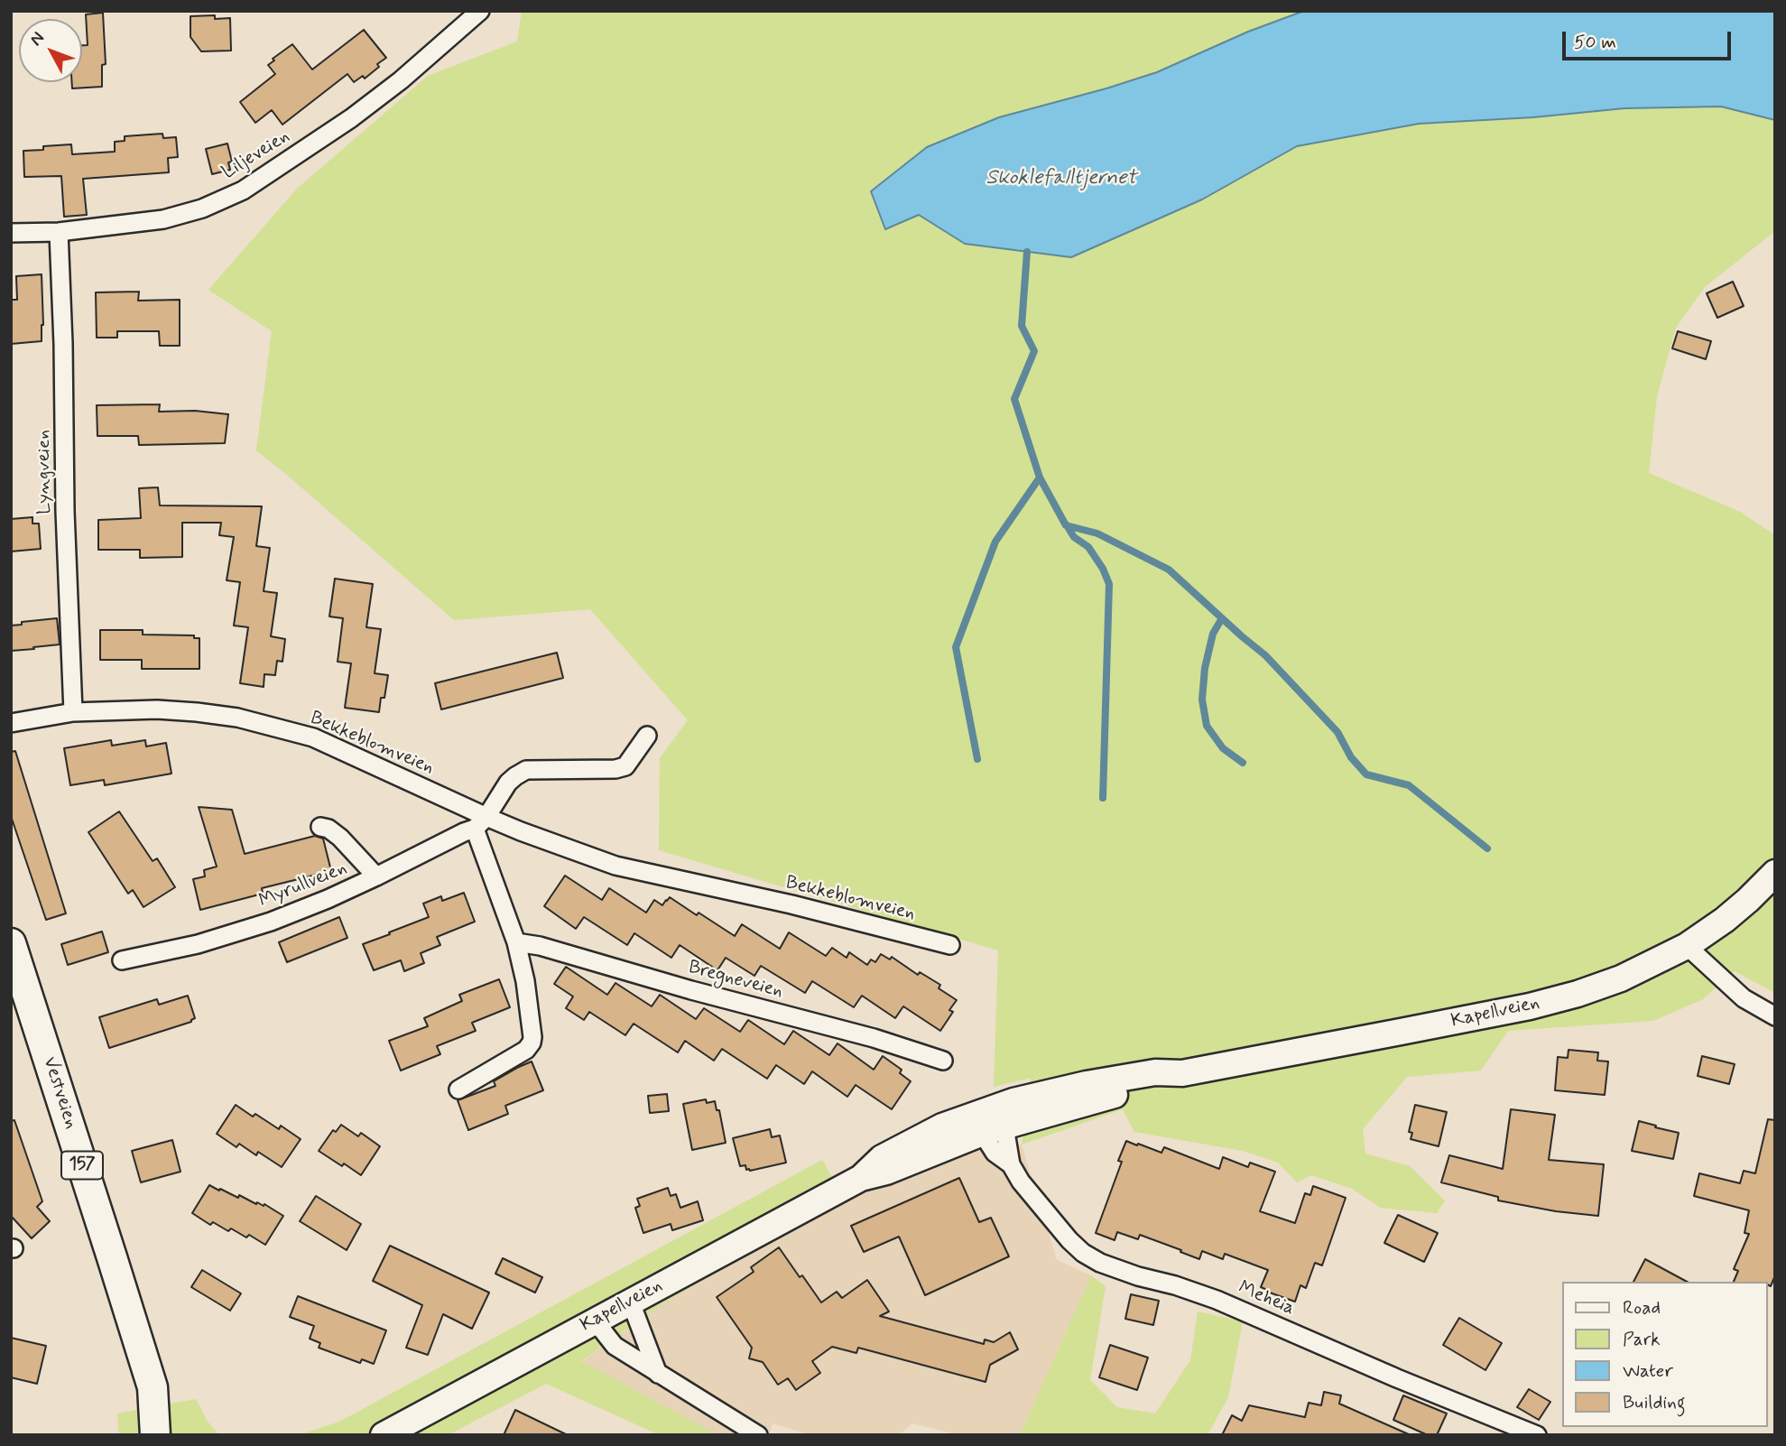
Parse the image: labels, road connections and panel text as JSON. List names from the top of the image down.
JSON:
{
  "streets": {
    "main road": ["Kapellveien", "Vestveien", "157"],
    "street": [
      "Liljeveien",
      "Lyngveien",
      "Bekkeblomveien",
      "Myrullveien",
      "Bregneveien",
      "Meheia"
    ]
  },
  "crossings": [
    ["Liljeveien", "Lyngveien"],
    ["Lyngveien", "Bekkeblomveien"],
    ["Bekkeblomveien", "Myrullveien"],
    ["Kapellveien", "Meheia"]
  ],
  "water": ["Skoklefalltjernet"],
  "legend": [
    "Road",
    "Park",
    "Water",
    "Building"
  ],
  "scale_bar": "50 m",
  "north": "top left"
}
